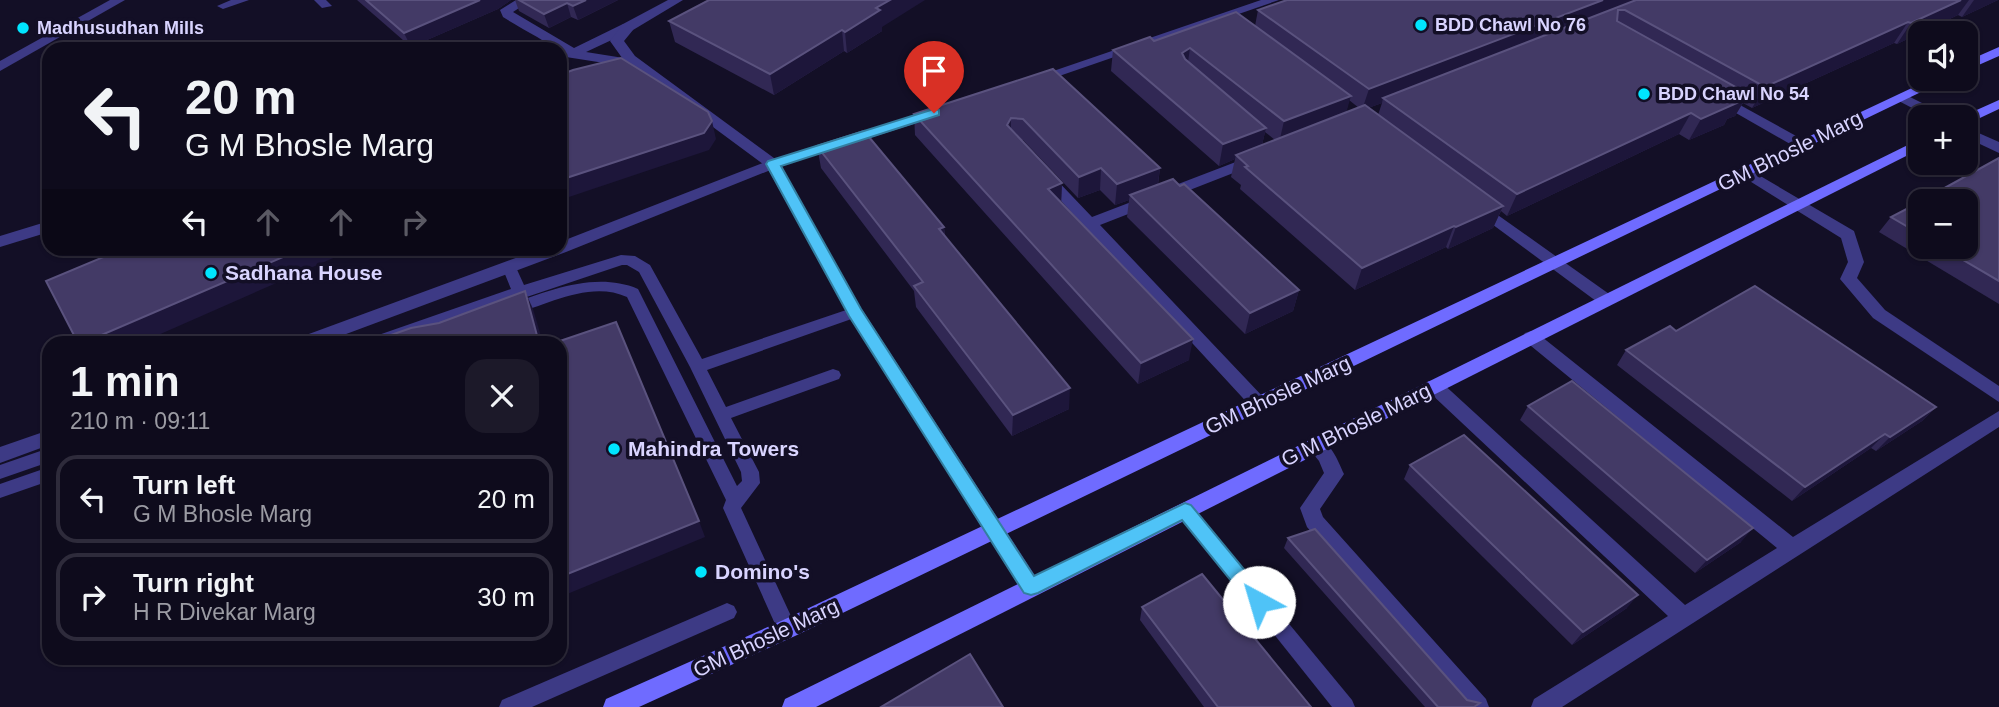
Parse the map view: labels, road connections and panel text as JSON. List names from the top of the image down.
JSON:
{
  "streets": {
    "main road": ["GM Bhosle Marg", "G M Bhosle Marg"]
  },
  "places": [
    "BDD Chawl No 76",
    "Madhusudhan Mills",
    "BDD Chawl No 54",
    "Sadhana House",
    "Mahindra Towers",
    "Domino's"
  ],
  "page": {
    "map_buttons": ["+", "−"],
    "turn": ["20 m", "G M Bhosle Marg"],
    "heading": ["1 min", "210 m · 09:11"],
    "list": [
      {
        "name": "Turn left",
        "note": "G M Bhosle Marg",
        "value": "20 m"
      },
      {
        "name": "Turn right",
        "note": "H R Divekar Marg",
        "value": "30 m"
      }
    ]
  }
}
